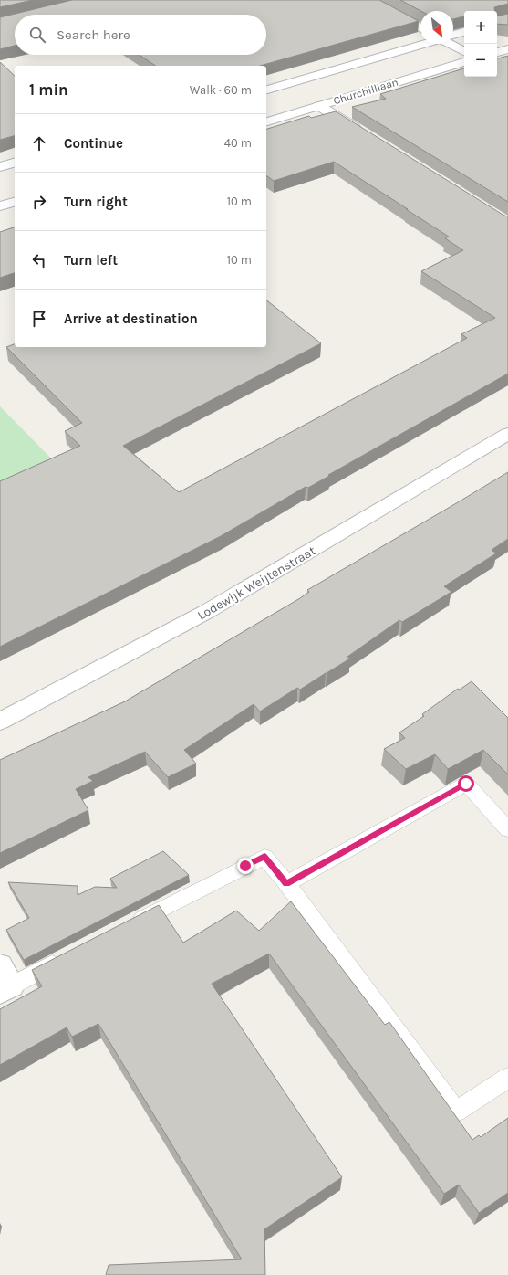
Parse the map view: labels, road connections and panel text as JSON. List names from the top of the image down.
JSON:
{
  "streets": {
    "street": ["Churchilllaan", "Lodewijk Weijtenstraat"]
  },
  "north": "bottom right",
  "page": {
    "map_buttons": ["+", "−"],
    "search": "Search here",
    "heading": ["1 min", "Walk · 60 m"],
    "list": [
      ["Continue", "40 m"],
      ["Turn right", "10 m"],
      ["Turn left", "10 m"],
      "Arrive at destination"
    ]
  }
}
